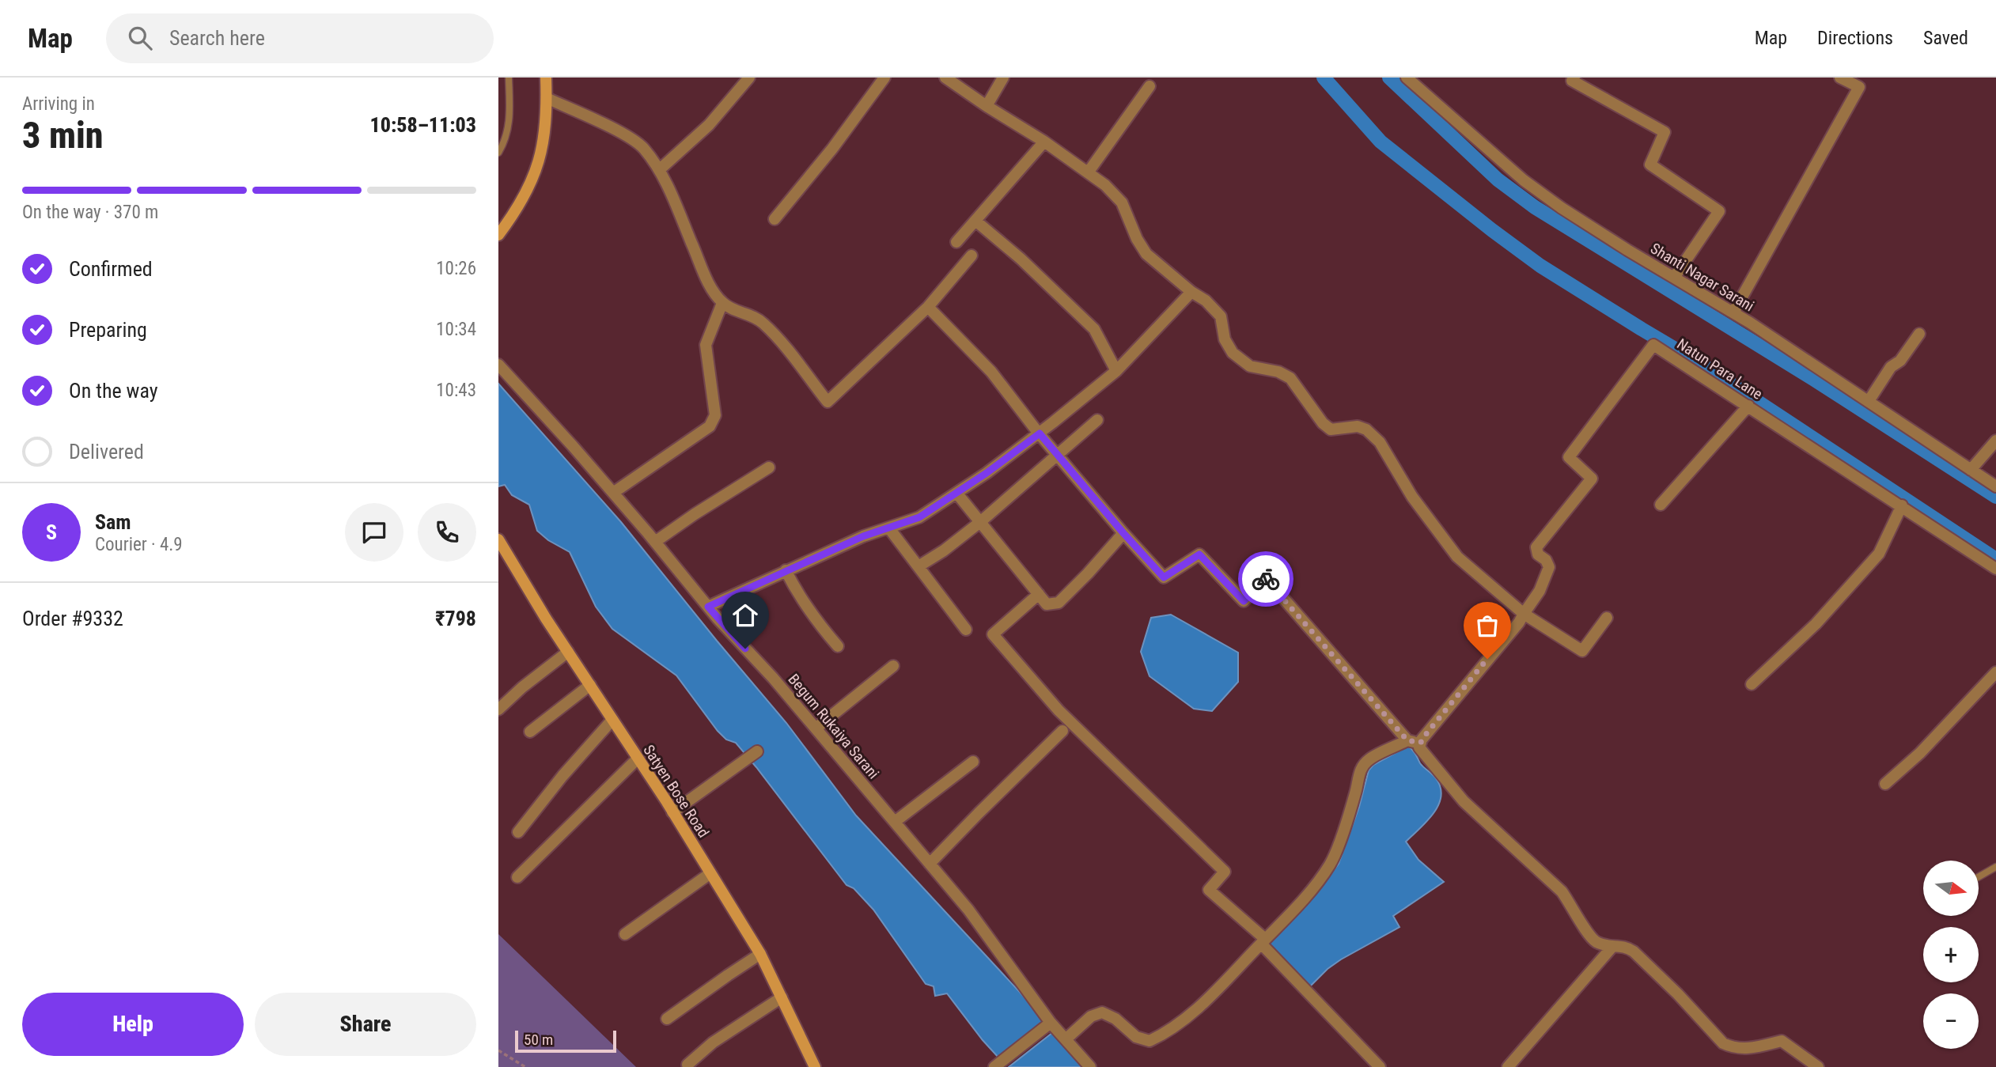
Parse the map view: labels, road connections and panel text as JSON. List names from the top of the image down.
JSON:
{
  "streets": {
    "main road": ["Satyen Bose Road"],
    "street": ["Shanti Nagar Sarani", "Natun Para Lane", "Begum Rukaiya Sarani"]
  },
  "scale_bar": "50 m",
  "north": "right",
  "page": {
    "header": "Map",
    "search": "Search here",
    "nav": ["Map", "Directions", "Saved"],
    "heading": ["3 min", "Arriving in", "10:58–11:03"],
    "panel": [
      "Sam",
      "Courier · 4.9",
      "Order #9332",
      "₹798"
    ],
    "bar": "On the way · 370 m",
    "list": [
      ["Confirmed", "10:26"],
      ["Preparing", "10:34"],
      ["On the way", "10:43"],
      "Delivered"
    ],
    "round": "S",
    "map_buttons": ["+", "−"],
    "buttons": ["Help", "Share"],
    "scale": "50 m"
  }
}
